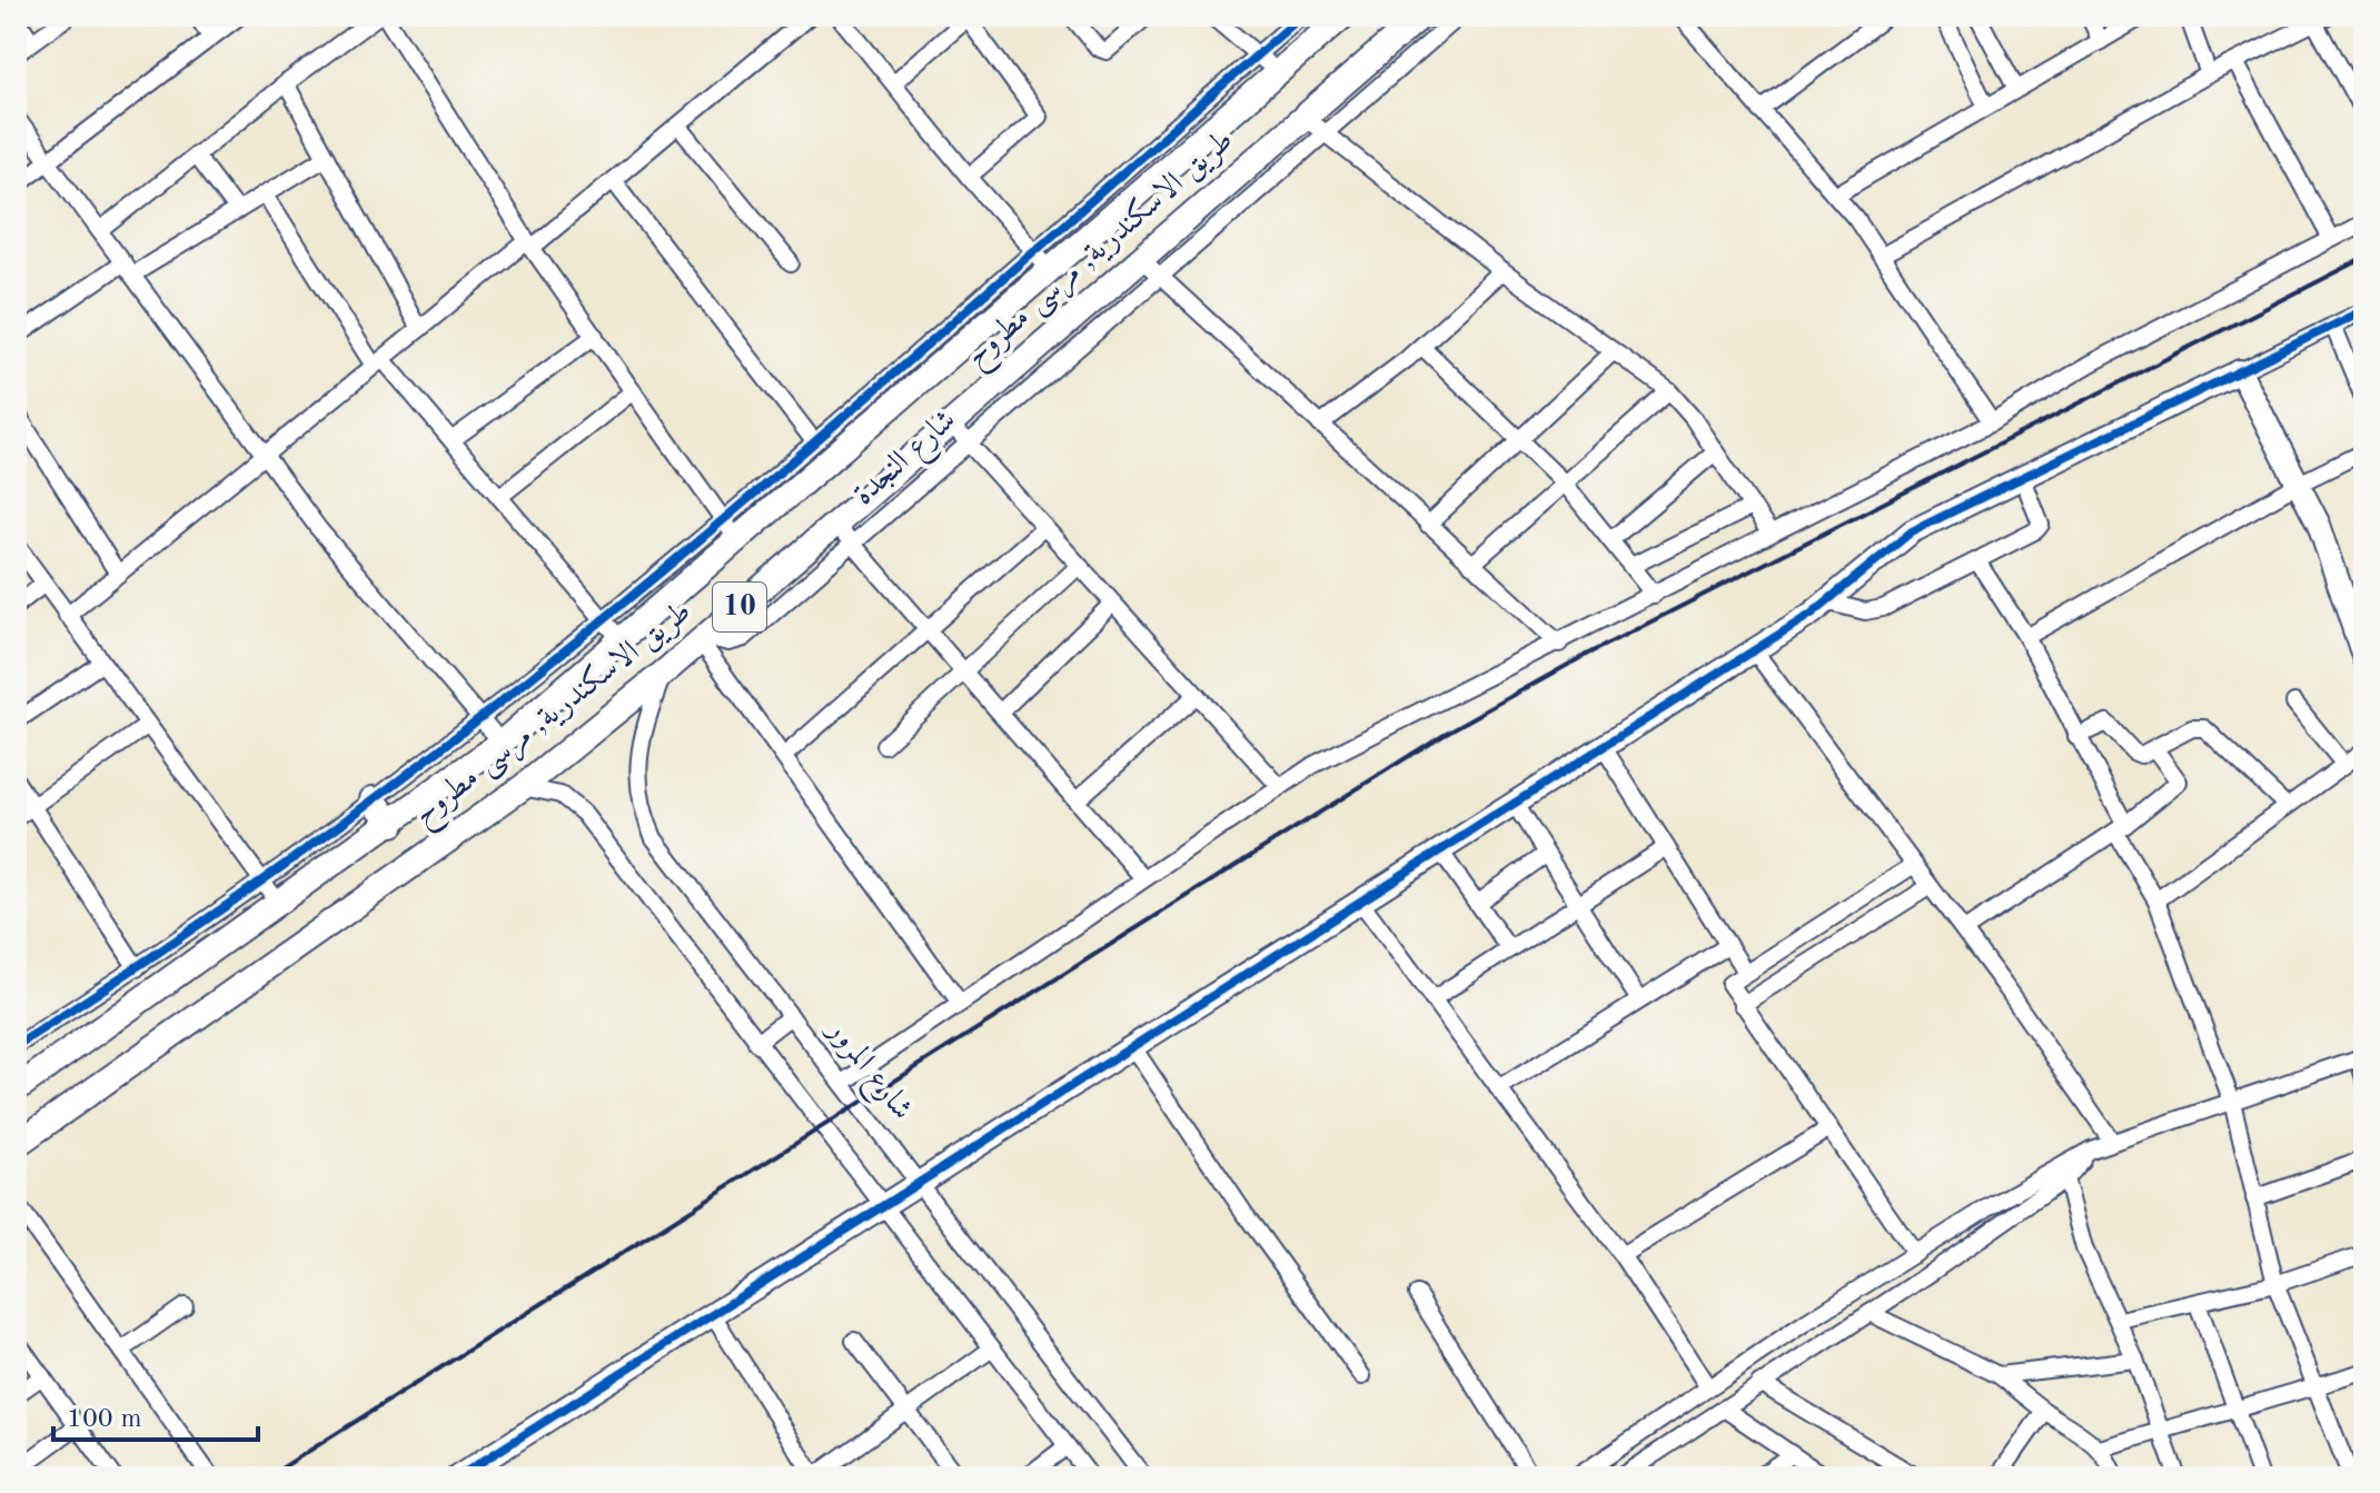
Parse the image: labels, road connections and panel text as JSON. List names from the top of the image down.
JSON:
{
  "streets": {
    "main road": ["طريق الاسكندرية, مرسى مطروح", "10"],
    "street": ["شارع النجدة", "شارع المرور"]
  },
  "crossings": [
    ["طريق الاسكندرية, مرسى مطروح", "شارع النجدة"],
    ["طريق الاسكندرية, مرسى مطروح", "شارع المرور"]
  ],
  "scale_bar": "100 m"
}
